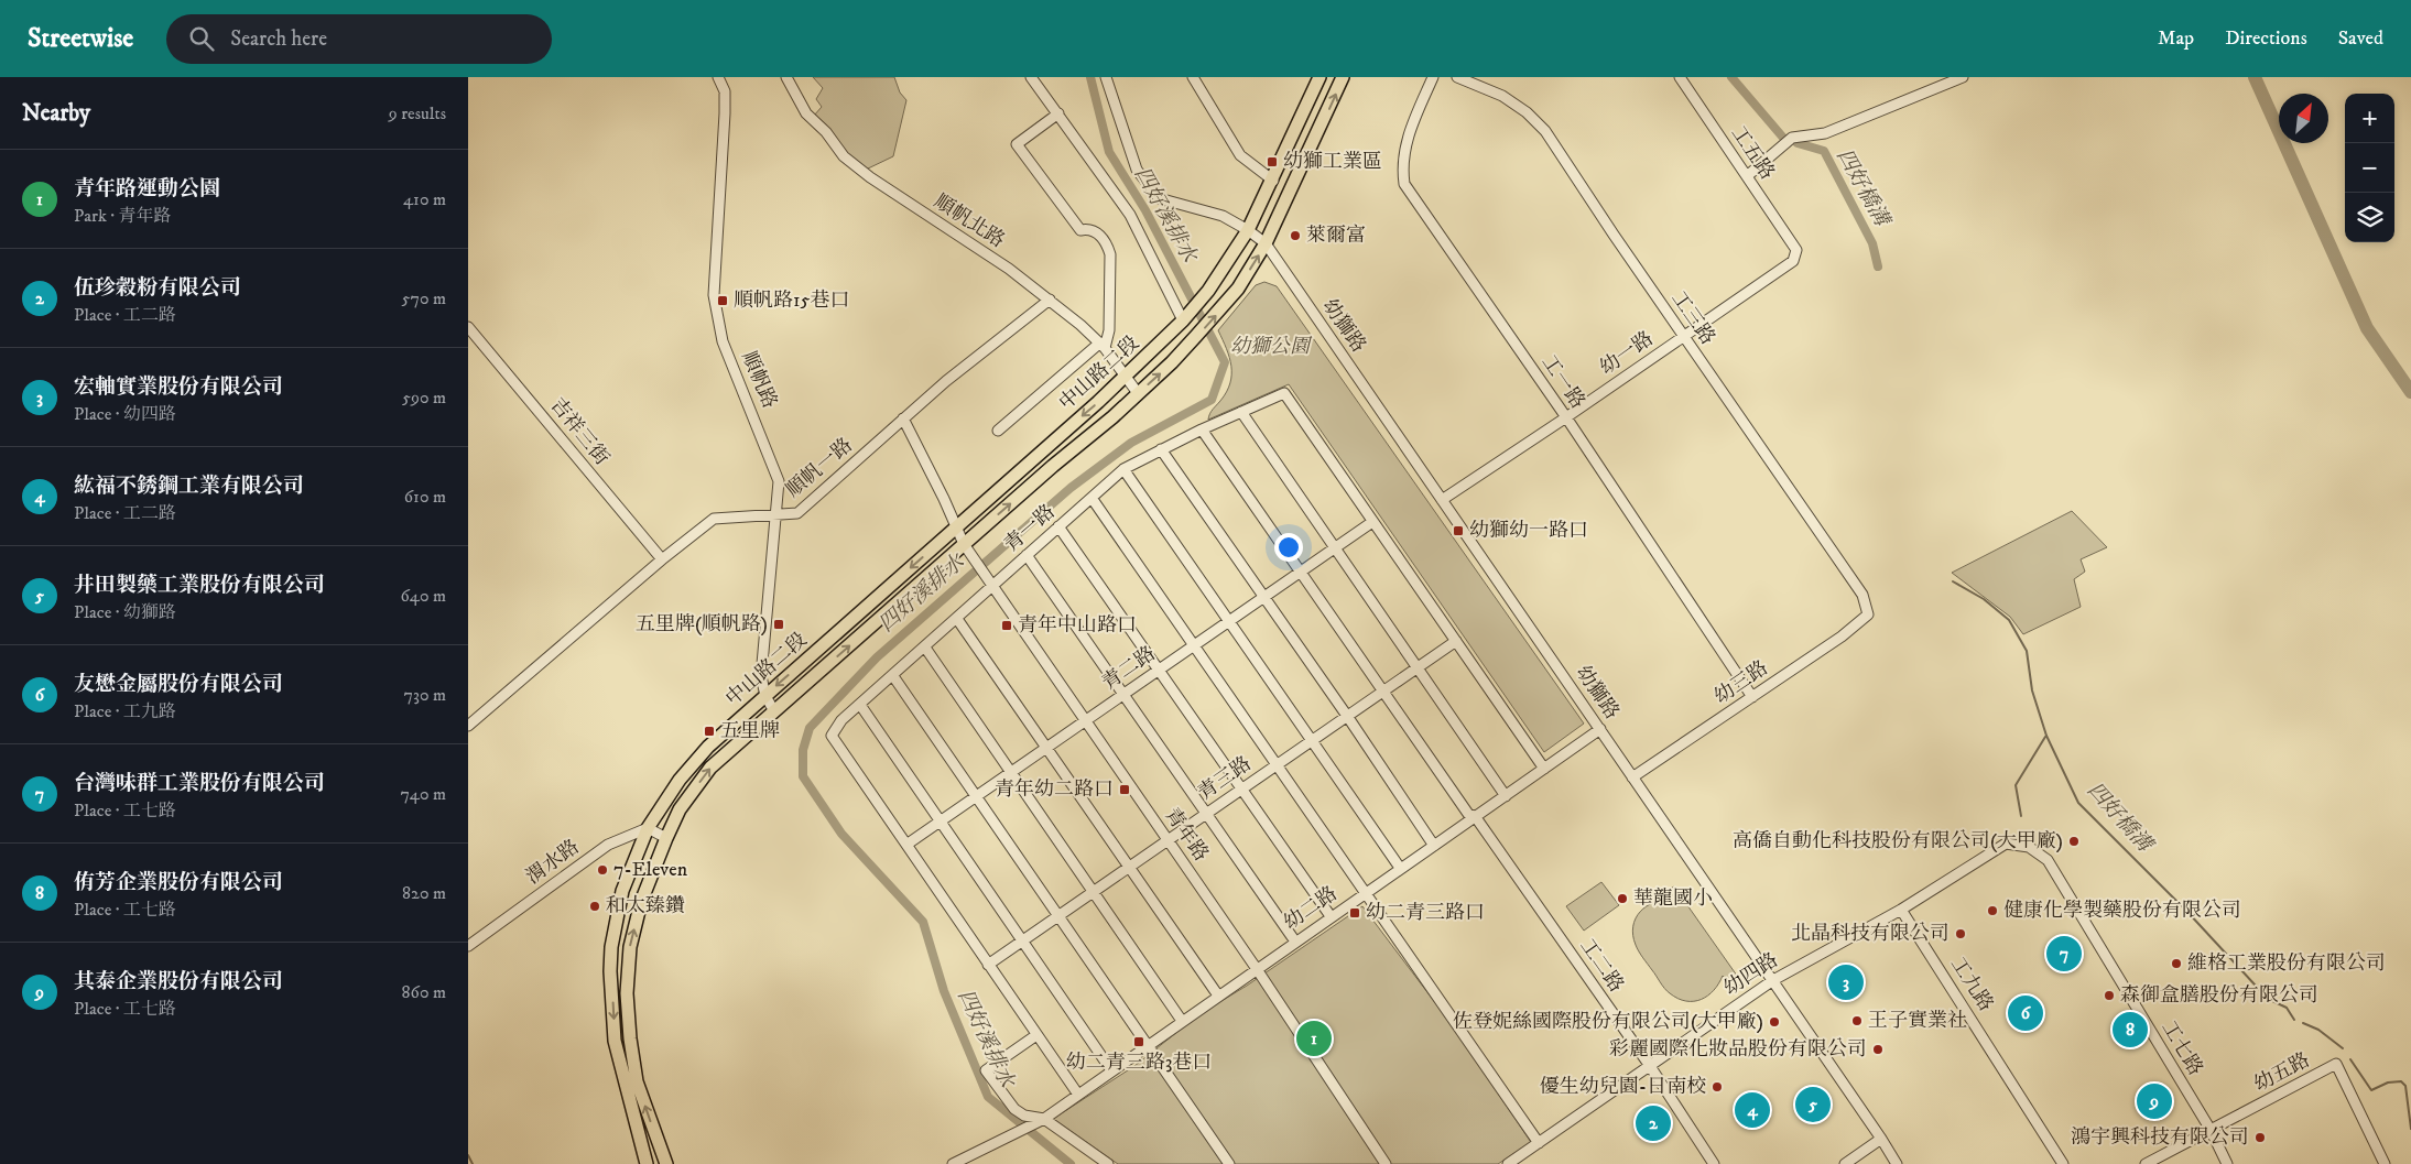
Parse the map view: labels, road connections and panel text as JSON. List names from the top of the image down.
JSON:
{
  "streets": {
    "main road": ["中山路二段"],
    "street": [
      "工五路",
      "順帆北路",
      "工三路",
      "幼獅路",
      "幼一路",
      "順帆路",
      "工一路",
      "吉祥三街",
      "順帆一路",
      "青一路",
      "青二路",
      "幼三路",
      "青三路",
      "青年路",
      "渭水路",
      "幼二路",
      "工二路",
      "幼四路",
      "工九路",
      "工七路",
      "幼五路"
    ]
  },
  "crossings": [
    ["工五路", "幼一路"],
    ["順帆北路", "中山路二段"],
    ["順帆北路", "順帆一路"],
    ["工三路", "幼一路"],
    ["工三路", "幼三路"],
    ["幼獅路", "幼一路"],
    ["幼獅路", "中山路二段"],
    ["幼獅路", "幼三路"],
    ["幼獅路", "幼二路"],
    ["幼獅路", "幼四路"],
    ["幼一路", "工一路"],
    ["中山路二段", "順帆路"],
    ["中山路二段", "青年路"],
    ["中山路二段", "渭水路"],
    ["順帆路", "順帆一路"],
    ["工一路", "幼三路"],
    ["吉祥三街", "順帆一路"],
    ["順帆一路", "青年路"],
    ["青一路", "青二路"],
    ["青一路", "青年路"],
    ["青一路", "工二路"],
    ["青二路", "青年路"],
    ["青二路", "工二路"],
    ["青三路", "青年路"],
    ["青三路", "工二路"],
    ["青年路", "幼二路"],
    ["幼二路", "工二路"],
    ["工二路", "幼四路"],
    ["幼四路", "工九路"],
    ["幼四路", "工七路"],
    ["工七路", "幼五路"]
  ],
  "water": ["四好橋溝", "四好溪排水"],
  "parks": ["幼獅公園"],
  "places": {
    "transit": [
      "幼獅工業區",
      "順帆路15巷口",
      "幼獅幼一路口",
      "五里牌(順帆路)",
      "青年中山路口",
      "五里牌",
      "青年幼二路口",
      "幼二青三路口",
      "幼二青三路3巷口"
    ],
    "other": [
      "萊爾富",
      "高僑自動化科技股份有限公司(大甲廠)",
      "7-Eleven",
      "華龍國小",
      "和太臻鑽",
      "健康化學製藥股份有限公司",
      "北晶科技有限公司",
      "維格工業股份有限公司",
      "森御盒膳股份有限公司",
      "王子實業社",
      "佐登妮絲國際股份有限公司(大甲廠)",
      "彩麗國際化妝品股份有限公司",
      "優生幼兒園-日南校",
      "鴻宇興科技有限公司"
    ]
  },
  "north": "top right",
  "page": {
    "header": "Streetwise",
    "search": "Search here",
    "nav": ["Map", "Directions", "Saved"],
    "heading": ["Nearby", "9 results"],
    "map_buttons": ["+", "−"],
    "list": [
      {
        "mark": "1",
        "name": "青年路運動公園",
        "note": "Park · 青年路",
        "value": "410 m"
      },
      {
        "mark": "2",
        "name": "伍珍穀粉有限公司",
        "note": "Place · 工二路",
        "value": "570 m"
      },
      {
        "mark": "3",
        "name": "宏軸實業股份有限公司",
        "note": "Place · 幼四路",
        "value": "590 m"
      },
      {
        "mark": "4",
        "name": "紘福不銹鋼工業有限公司",
        "note": "Place · 工二路",
        "value": "610 m"
      },
      {
        "mark": "5",
        "name": "井田製藥工業股份有限公司",
        "note": "Place · 幼獅路",
        "value": "640 m"
      },
      {
        "mark": "6",
        "name": "友懋金屬股份有限公司",
        "note": "Place · 工九路",
        "value": "730 m"
      },
      {
        "mark": "7",
        "name": "台灣味群工業股份有限公司",
        "note": "Place · 工七路",
        "value": "740 m"
      },
      {
        "mark": "8",
        "name": "侑芳企業股份有限公司",
        "note": "Place · 工七路",
        "value": "820 m"
      },
      {
        "mark": "9",
        "name": "其泰企業股份有限公司",
        "note": "Place · 工七路",
        "value": "860 m"
      }
    ],
    "pins": [
      "7",
      "3",
      "6",
      "8",
      "1",
      "9",
      "5",
      "4",
      "2"
    ]
  }
}
